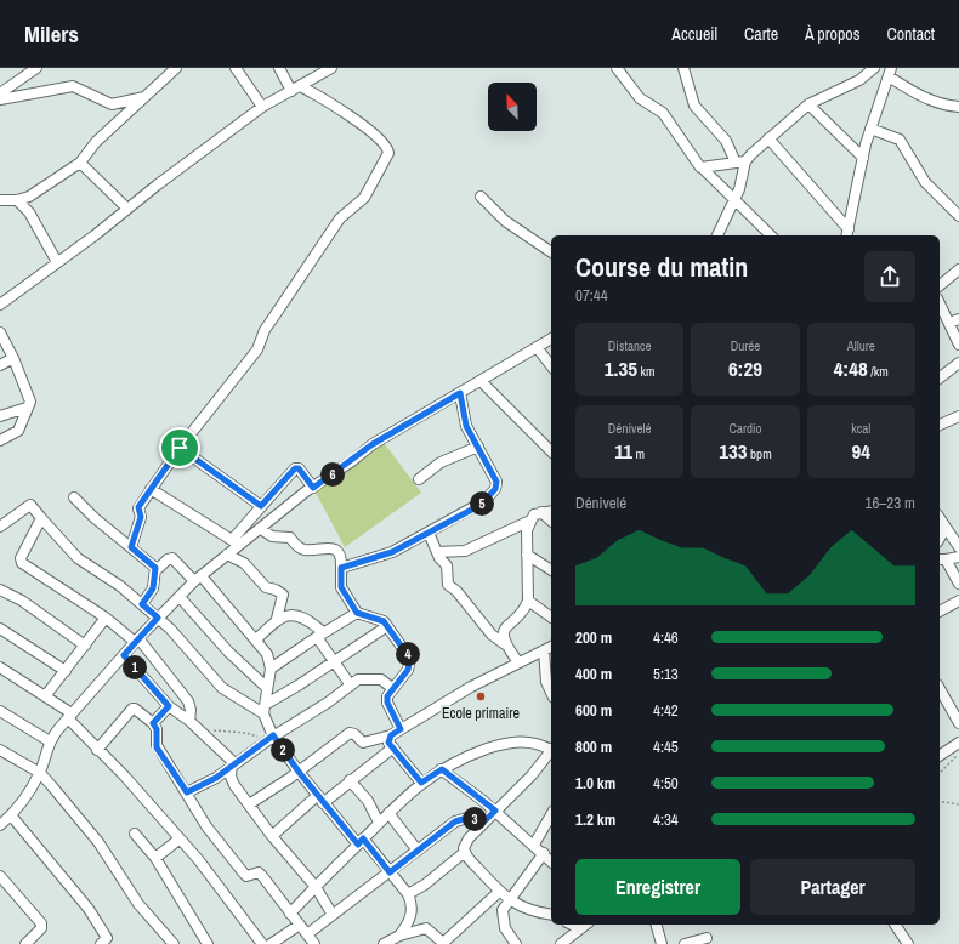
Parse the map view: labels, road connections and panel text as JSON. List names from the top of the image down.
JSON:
{
  "places": ["Ecole primaire"],
  "north": "top left",
  "page": {
    "header": "Milers",
    "nav": [
      "Accueil",
      "Carte",
      "À propos",
      "Contact"
    ],
    "heading": ["Course du matin", "07:44"],
    "stats": [
      ["Distance", "1.35 km"],
      ["Durée", "6:29"],
      ["Allure", "4:48 /km"],
      ["Dénivelé", "11 m"],
      ["Cardio", "133 bpm"],
      ["kcal", "94"]
    ],
    "pins": [
      "6",
      "5",
      "4",
      "1",
      "2",
      "3"
    ],
    "chart": ["Dénivelé", "16–23 m"],
    "list": [
      {
        "name": "200 m",
        "note": "4:46"
      },
      {
        "name": "400 m",
        "note": "5:13"
      },
      {
        "name": "600 m",
        "note": "4:42"
      },
      {
        "name": "800 m",
        "note": "4:45"
      },
      {
        "name": "1.0 km",
        "note": "4:50"
      },
      {
        "name": "1.2 km",
        "note": "4:34"
      }
    ],
    "buttons": ["Enregistrer", "Partager"]
  }
}
